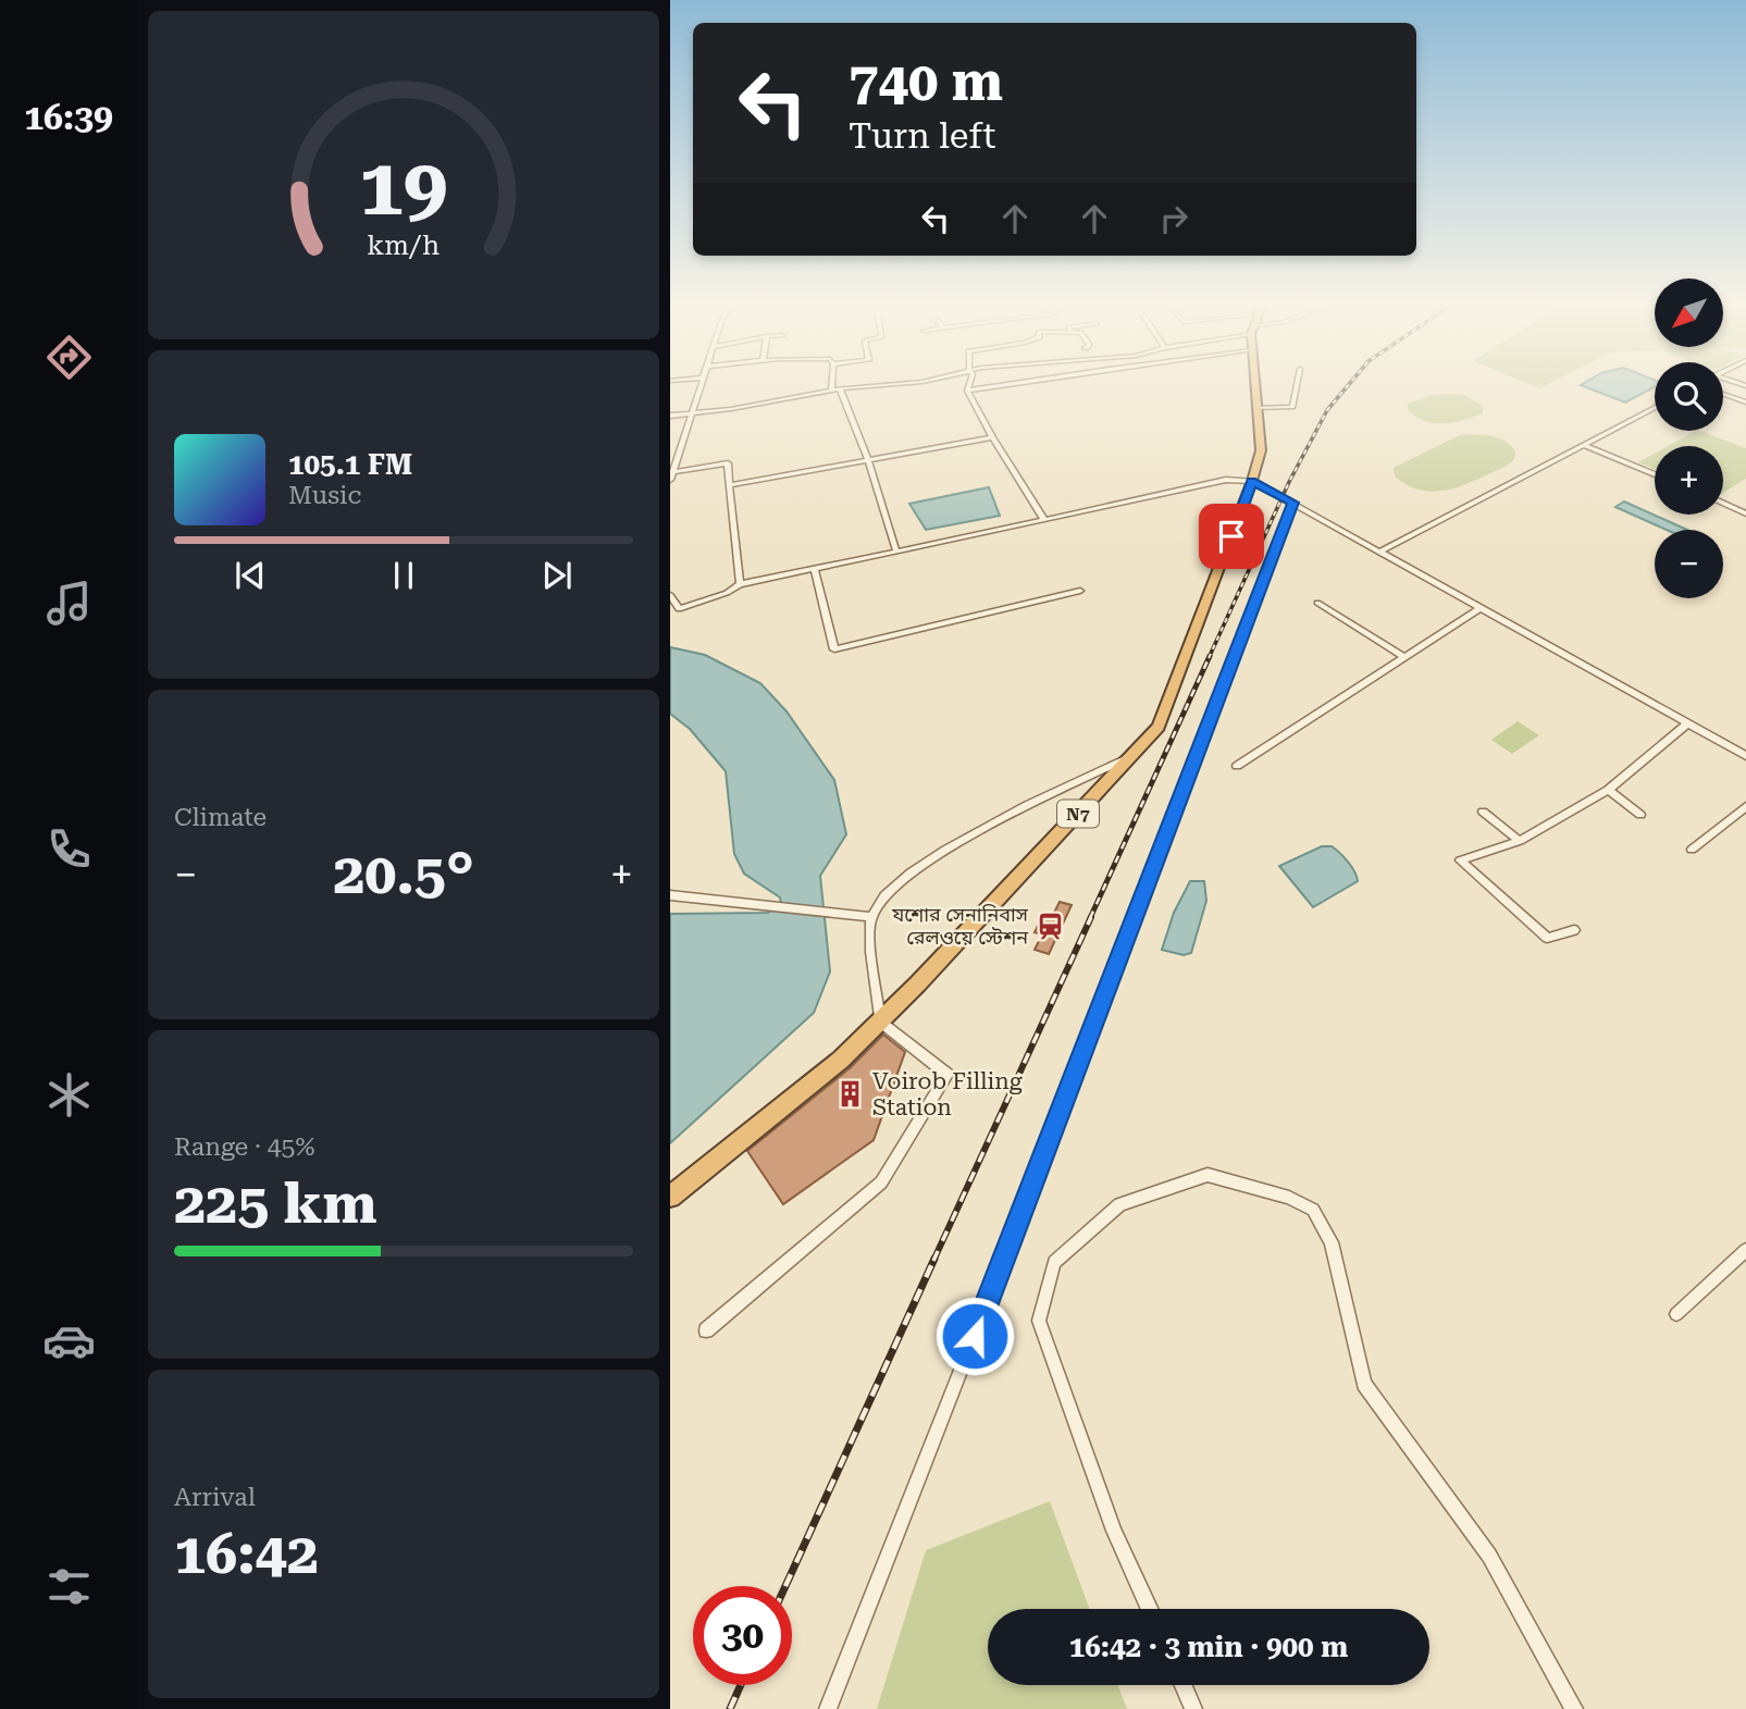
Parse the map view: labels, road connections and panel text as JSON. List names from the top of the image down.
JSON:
{
  "streets": {
    "highway": ["N7"]
  },
  "places": {
    "station": ["যশোর সেনানিবাস রেলওয়ে স্টেশন"],
    "building": ["Voirob Filling Station"]
  },
  "north": "bottom left",
  "page": {
    "tabs": "16:39",
    "turn": ["740 m", "Turn left"],
    "map_buttons": ["+", "−"],
    "song": ["105.1 FM", "Music"],
    "tile": [
      "Climate",
      ["Range · 45%", "225 km"],
      ["Arrival", "16:42"]
    ],
    "heat": ["−", "20.5°", "+"],
    "limit": "30",
    "trip": "16:42 · 3 min · 900 m",
    "gauge": ["19", "km/h"]
  }
}
